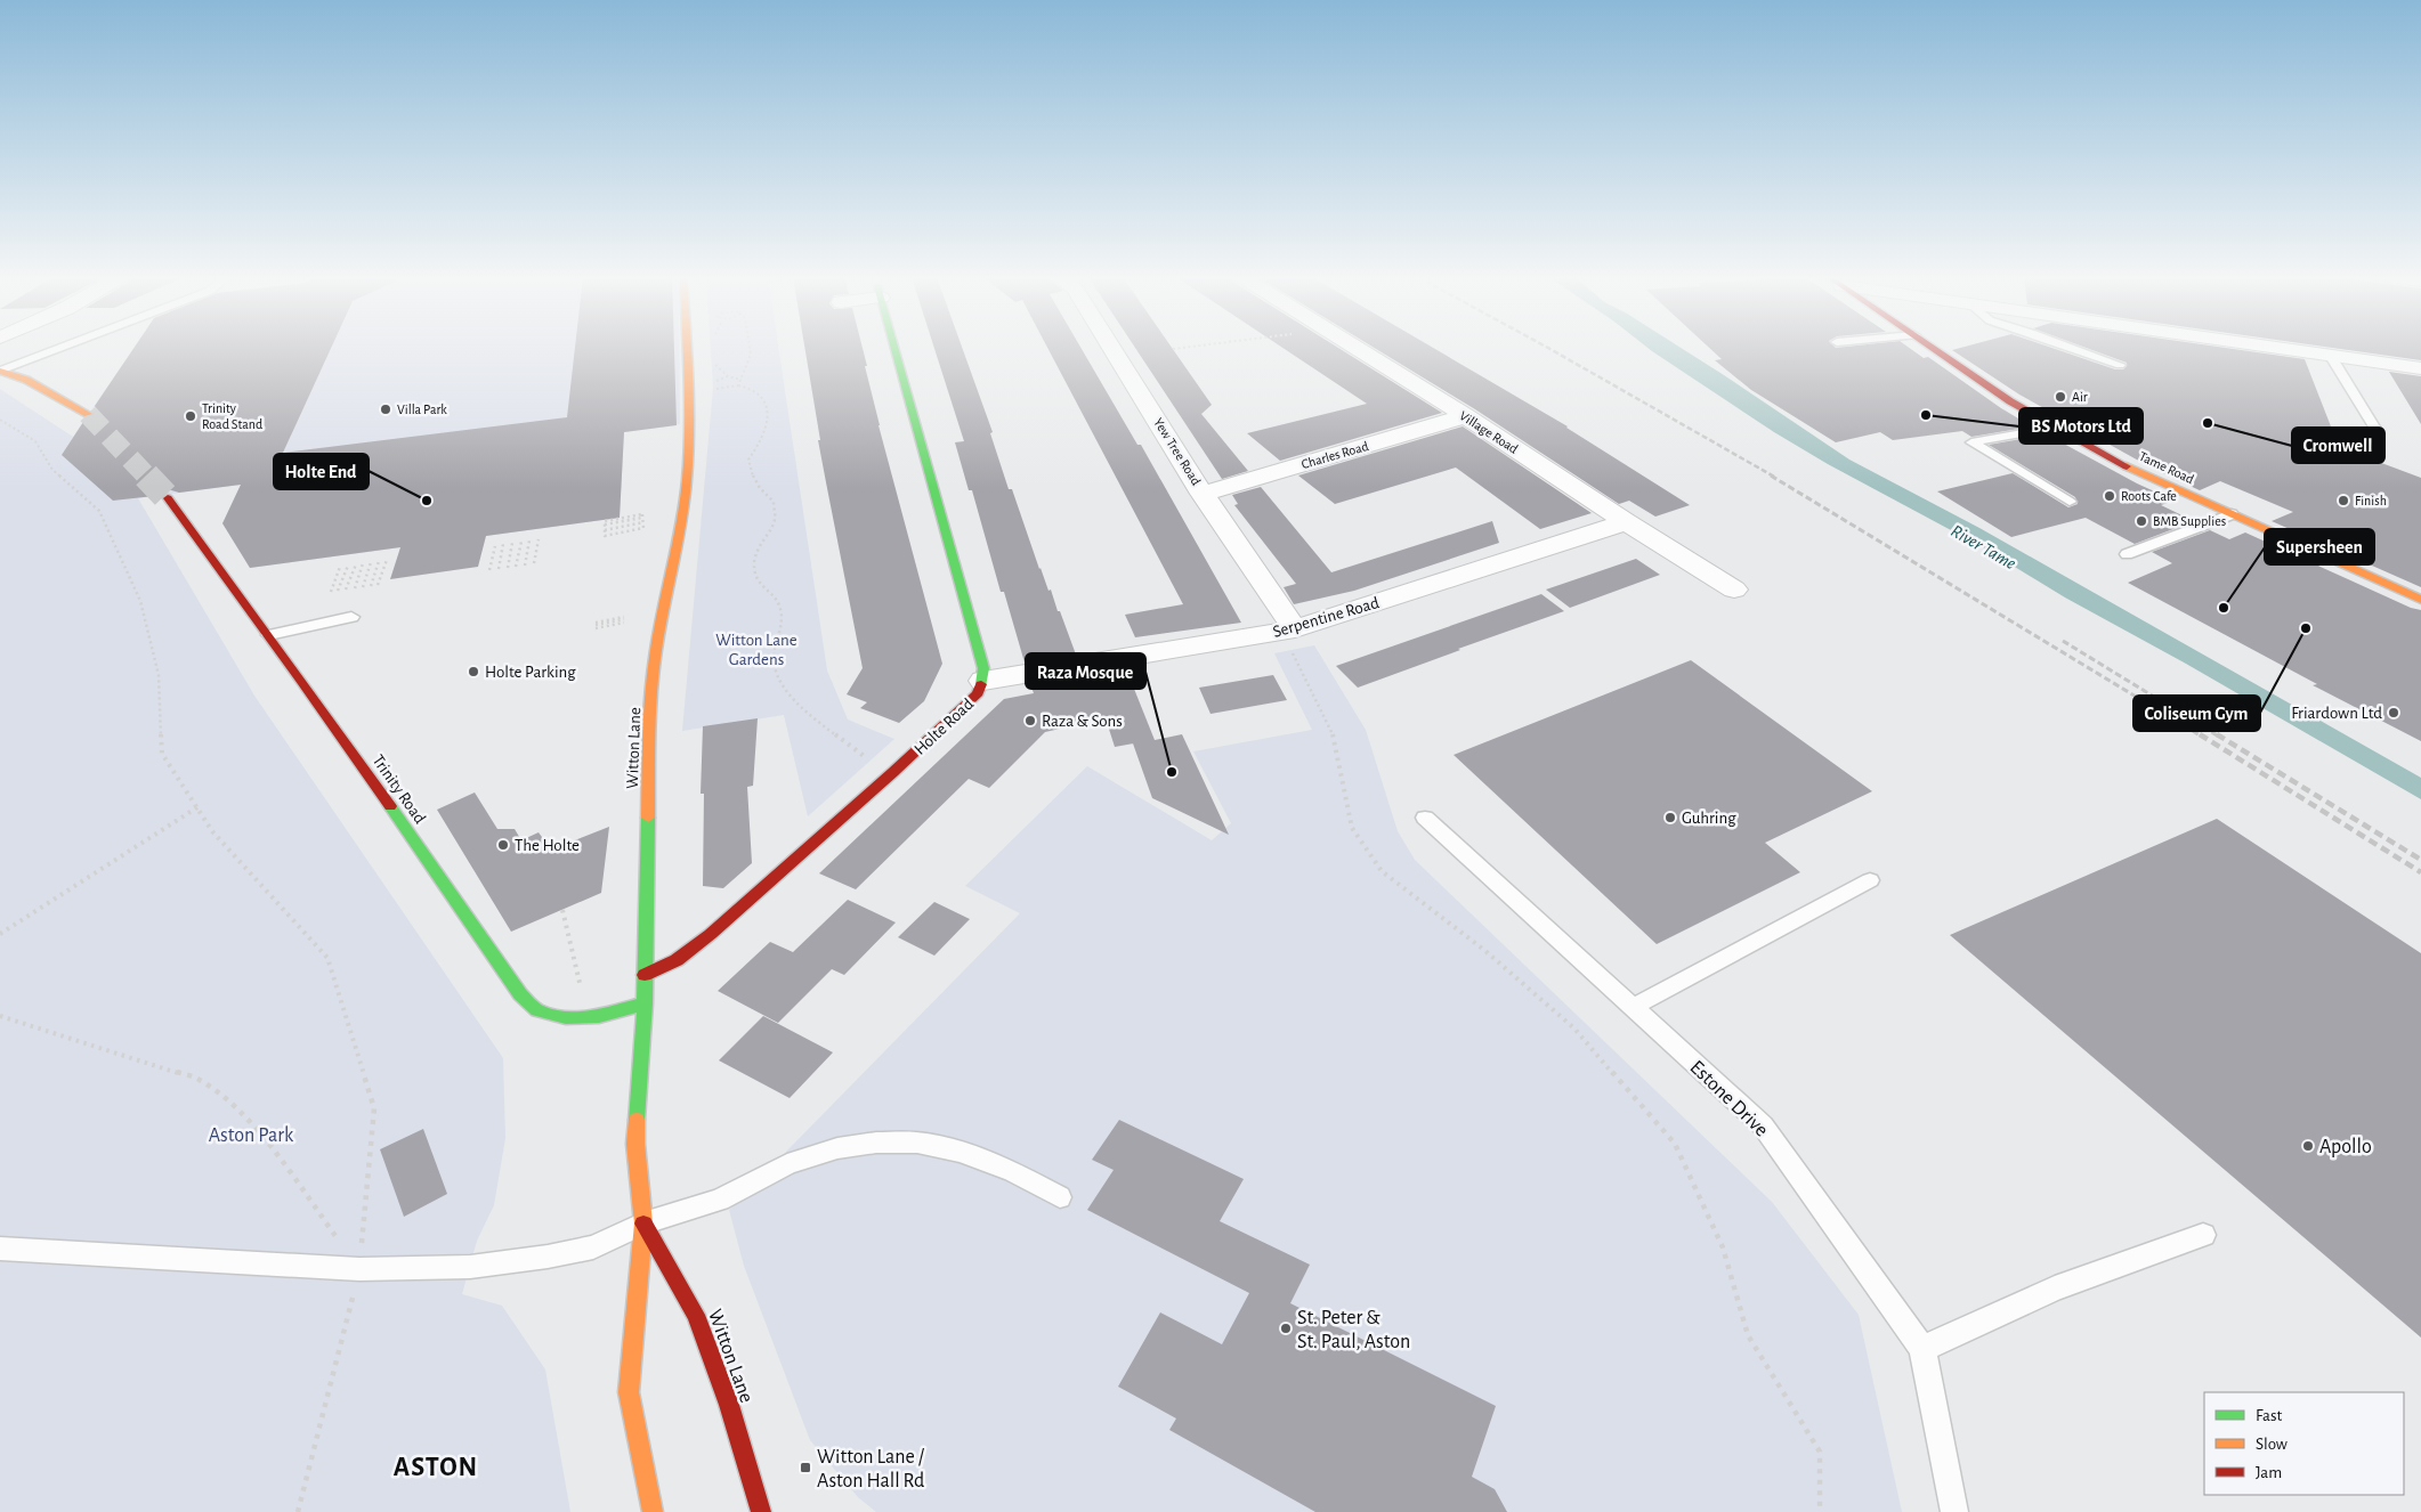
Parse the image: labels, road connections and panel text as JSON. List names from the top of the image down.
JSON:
{
  "streets": {
    "street": [
      "Village Road",
      "Yew Tree Road",
      "Charles Road",
      "Tame Road",
      "Serpentine Road",
      "Holte Road",
      "Witton Lane",
      "Trinity Road"
    ],
    "lane": ["Estone Drive"]
  },
  "crossings": [
    ["Village Road", "Charles Road"],
    ["Village Road", "Serpentine Road"],
    ["Yew Tree Road", "Charles Road"],
    ["Yew Tree Road", "Serpentine Road"],
    ["Serpentine Road", "Holte Road"],
    ["Holte Road", "Witton Lane"],
    ["Witton Lane", "Trinity Road"]
  ],
  "districts": ["ASTON"],
  "water": ["River Tame"],
  "parks": ["Witton Lane Gardens", "Aston Park"],
  "places": {
    "other": [
      "Air",
      "Villa Park",
      "BS Motors Ltd",
      "Trinity Road Stand",
      "Cromwell",
      "Roots Cafe",
      "Holte End",
      "Finish",
      "BMB Supplies",
      "Supersheen",
      "Coliseum Gym",
      "Holte Parking",
      "Friardown Ltd",
      "Raza & Sons",
      "Raza Mosque",
      "Guhring",
      "The Holte",
      "Apollo",
      "St. Peter & St. Paul, Aston"
    ],
    "transit": ["Witton Lane / Aston Hall Rd"]
  },
  "legend": ["Fast", "Slow", "Jam"]
}
